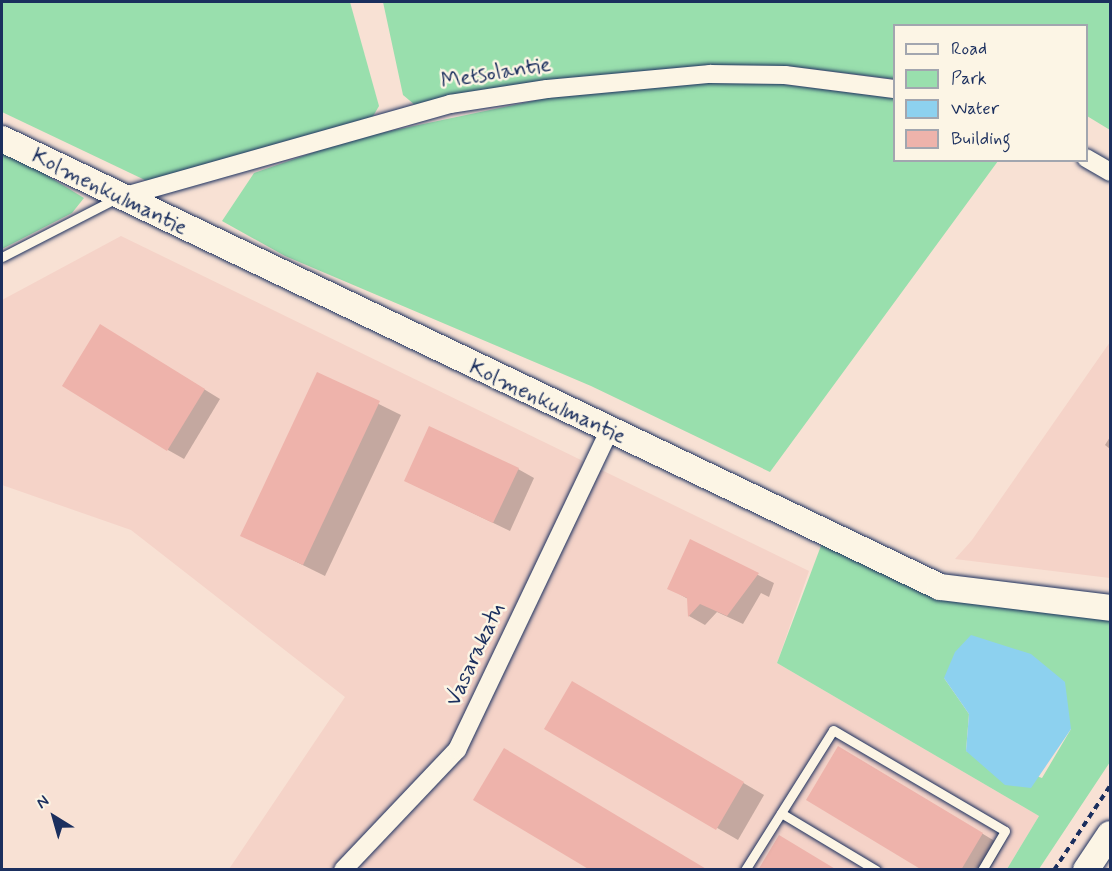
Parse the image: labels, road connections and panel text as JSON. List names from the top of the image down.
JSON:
{
  "streets": {
    "street": ["Metsolantie", "Kolmenkulmantie", "Vasarakatu"]
  },
  "crossings": [
    ["Metsolantie", "Kolmenkulmantie"],
    ["Kolmenkulmantie", "Vasarakatu"]
  ],
  "legend": [
    "Road",
    "Park",
    "Water",
    "Building"
  ],
  "north": "top left"
}
